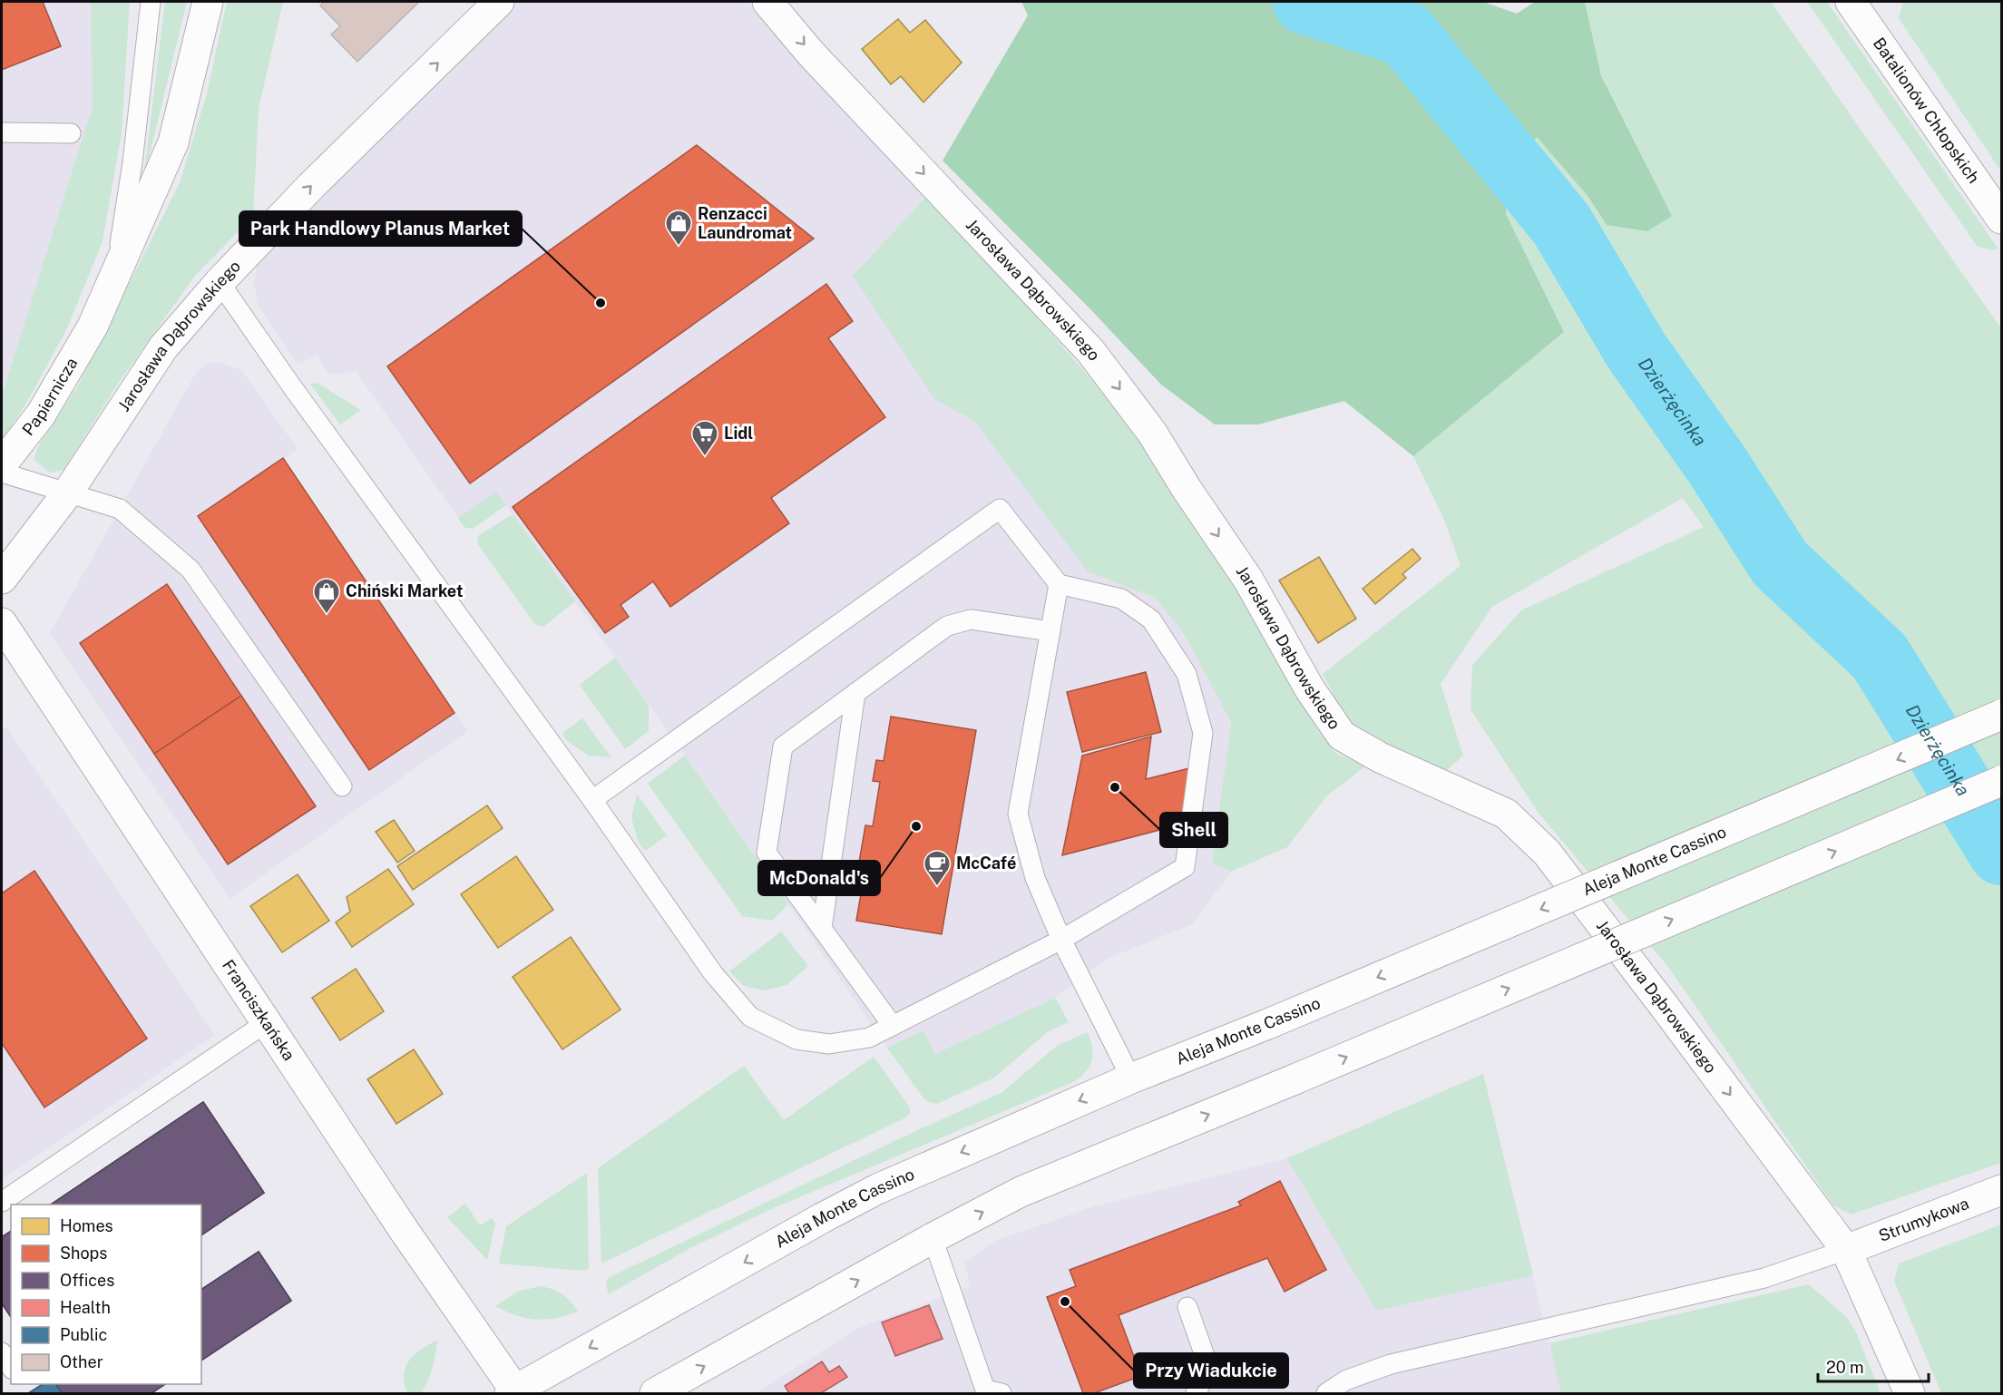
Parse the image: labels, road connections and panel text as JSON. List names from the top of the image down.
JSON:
{
  "streets": {
    "street": [
      "Batalionów Chłopskich",
      "Jarosława Dąbrowskiego",
      "Papiernicza",
      "Aleja Monte Cassino",
      "Franciszkańska",
      "Strumykowa"
    ]
  },
  "crossings": [
    ["Jarosława Dąbrowskiego", "Strumykowa"],
    ["Aleja Monte Cassino", "Franciszkańska"]
  ],
  "one_way": ["Jarosława Dąbrowskiego"],
  "water": ["Dzierżęcinka"],
  "places": {
    "shop": ["Renzacci Laundromat", "Chiński Market"],
    "other": [
      "Park Handlowy Planus Market",
      "Shell",
      "McDonald's",
      "Przy Wiadukcie"
    ],
    "supermarket": ["Lidl"],
    "cafe": ["McCafé"]
  },
  "legend": [
    "Homes",
    "Shops",
    "Offices",
    "Health",
    "Public",
    "Other"
  ],
  "scale_bar": "20 m"
}
